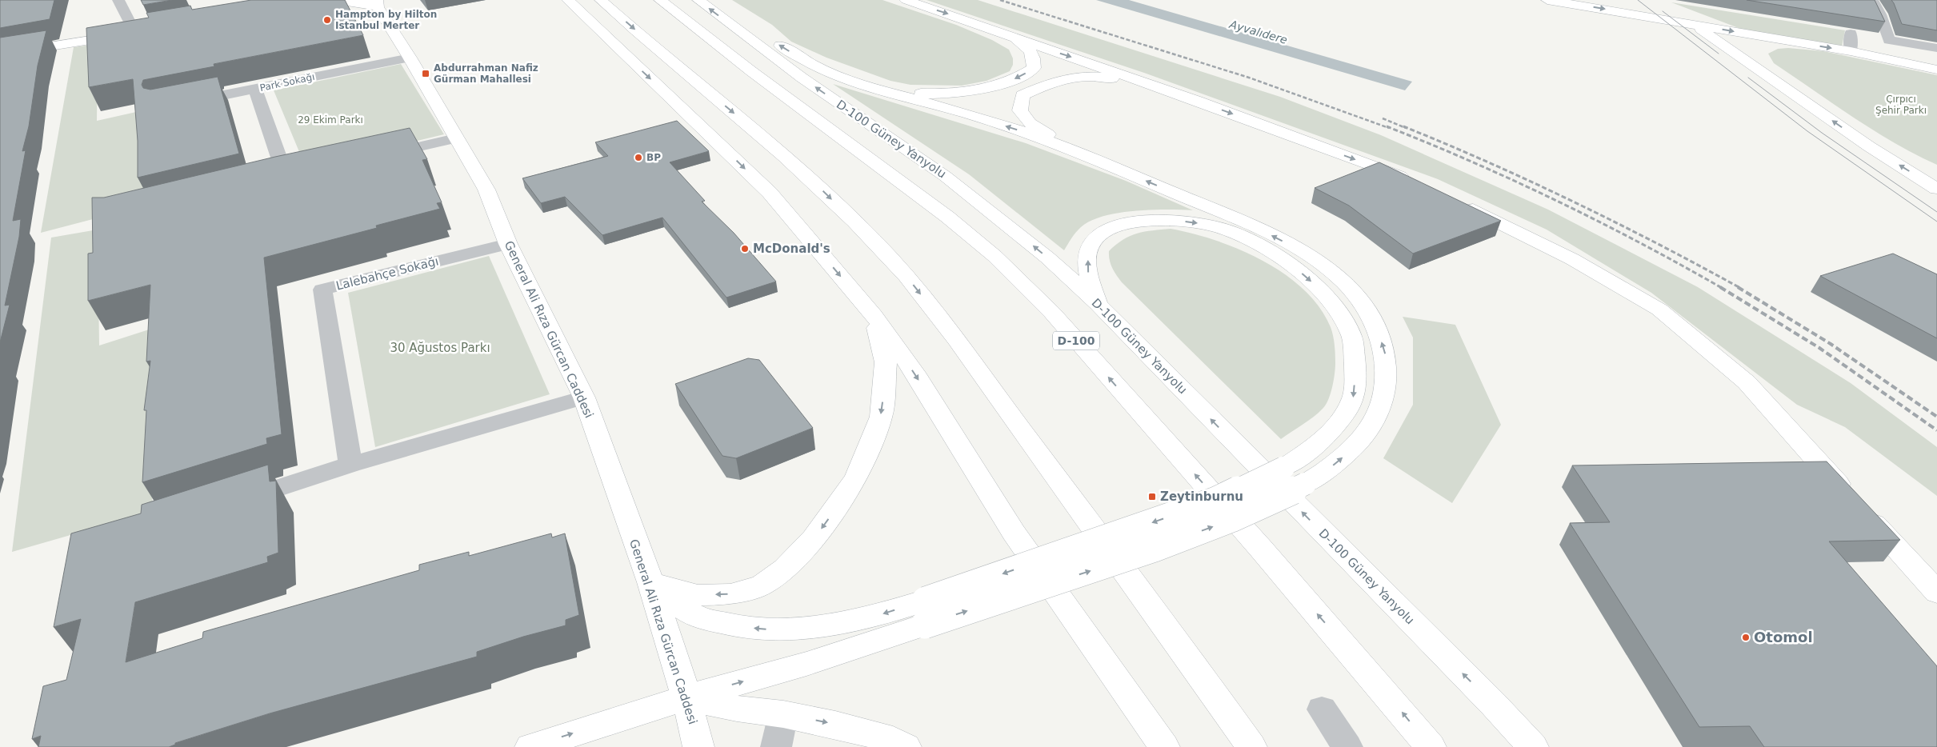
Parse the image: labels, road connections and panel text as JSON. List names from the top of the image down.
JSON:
{
  "streets": {
    "main road": ["D-100 Güney Yanyolu", "General Ali Rıza Gürcan Caddesi", "D-100"],
    "street": ["Park Sokağı", "Lalebahçe Sokağı"]
  },
  "crossings": [
    ["Park Sokağı", "General Ali Rıza Gürcan Caddesi"],
    ["Lalebahçe Sokağı", "General Ali Rıza Gürcan Caddesi"]
  ],
  "water": ["Ayvalıdere"],
  "parks": ["Çırpıcı Şehir Parkı", "29 Ekim Parkı", "30 Ağustos Parkı"],
  "places": {
    "other": [
      "Hampton by Hilton Istanbul Merter",
      "BP",
      "McDonald's",
      "Otomol"
    ],
    "transit": ["Abdurrahman Nafiz Gürman Mahallesi", "Zeytinburnu"]
  }
}
